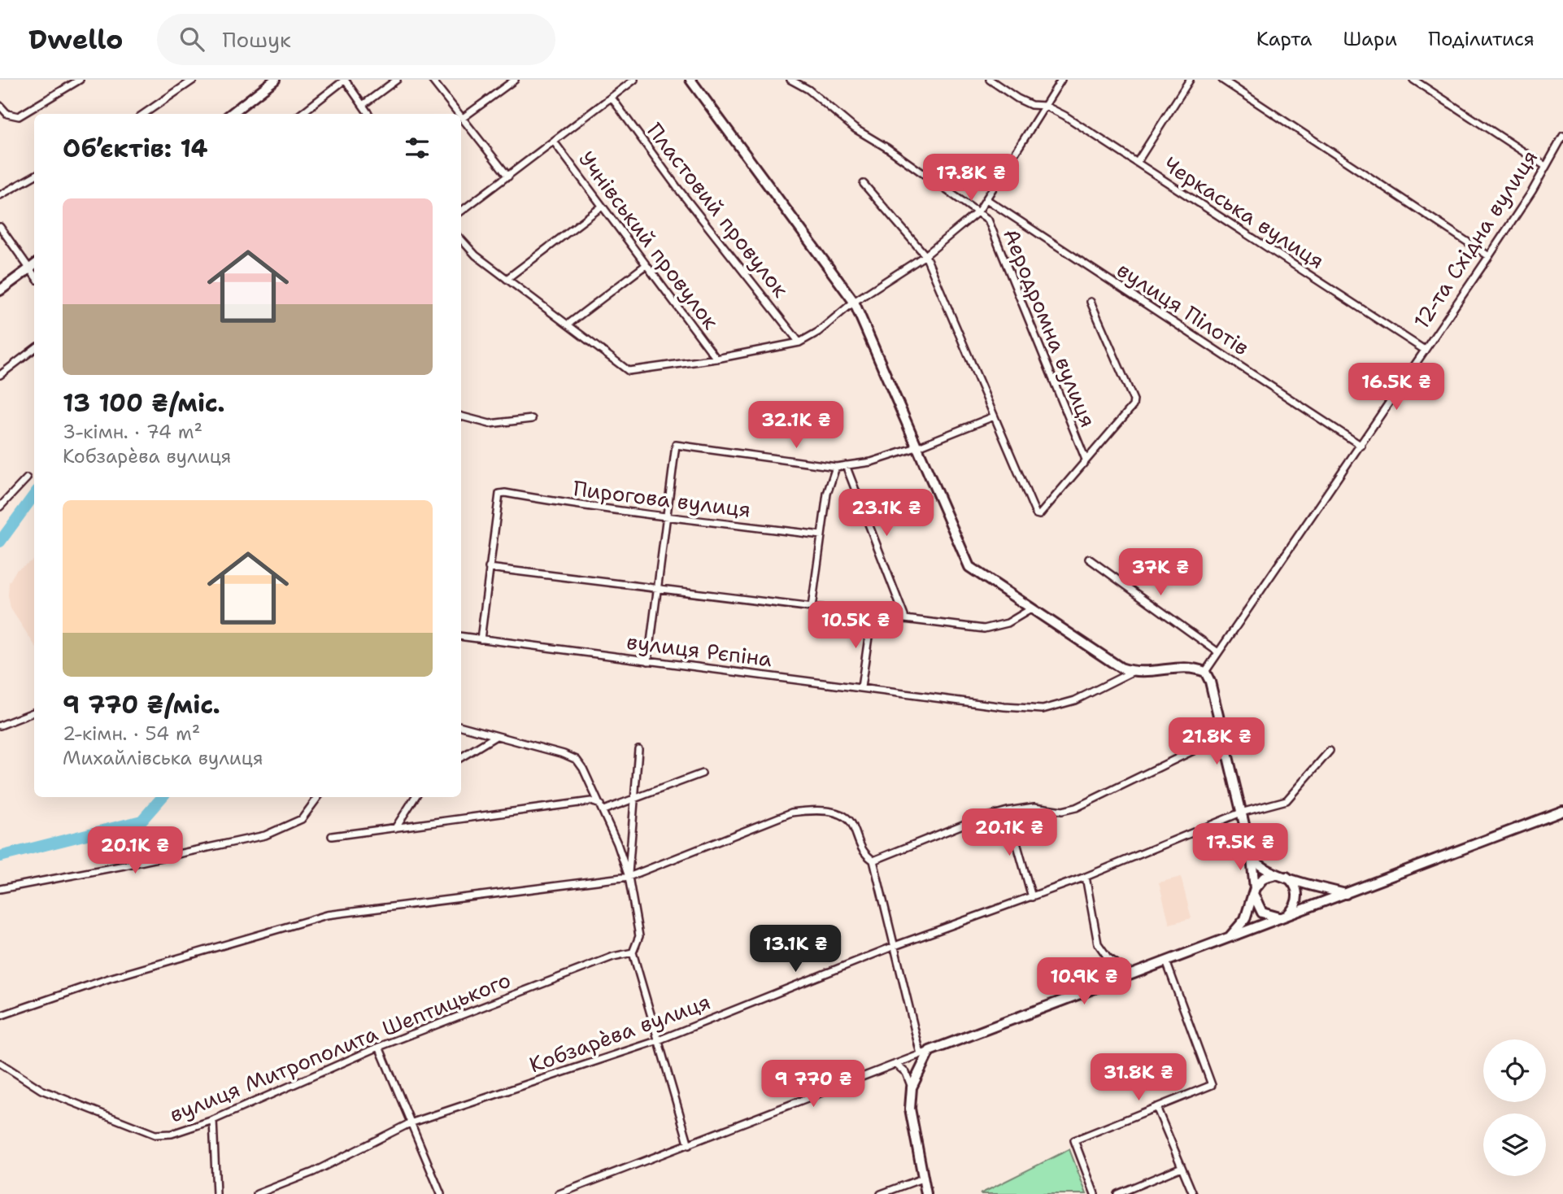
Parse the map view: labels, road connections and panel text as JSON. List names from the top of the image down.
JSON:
{
  "streets": {
    "street": [
      "Пластовий провулок",
      "Черкаська вулиця",
      "12-та Східна вулиця",
      "Учнівський провулок",
      "вулиця Пілотів",
      "Аеродромна вулиця",
      "Пирогова вулиця",
      "вулиця Рєпіна",
      "Кобзарèва вулиця",
      "вулиця Митрополита Шептицького"
    ]
  },
  "crossings": [
    ["Черкаська вулиця", "12-та Східна вулиця"],
    ["12-та Східна вулиця", "вулиця Пілотів"]
  ],
  "page": {
    "header": "Dwello",
    "search": "Пошук",
    "nav": ["Карта", "Шари", "Поділитися"],
    "heading": "Об’єктів: 14",
    "price": [
      "17.8K ₴",
      "16.5K ₴",
      "32.1K ₴",
      "23.1K ₴",
      "37K ₴",
      "10.5K ₴",
      "21.8K ₴",
      "20.1K ₴",
      "17.5K ₴",
      "20.1K ₴",
      "13.1K ₴",
      "10.9K ₴",
      "31.8K ₴",
      "9 770 ₴"
    ],
    "list": [
      {
        "name": "13 100 ₴/міс.",
        "note": "3-кімн. · 74 m² · Кобзарèва вулиця"
      },
      {
        "name": "9 770 ₴/міс.",
        "note": "2-кімн. · 54 m² · Михайлівська вулиця"
      }
    ]
  }
}
